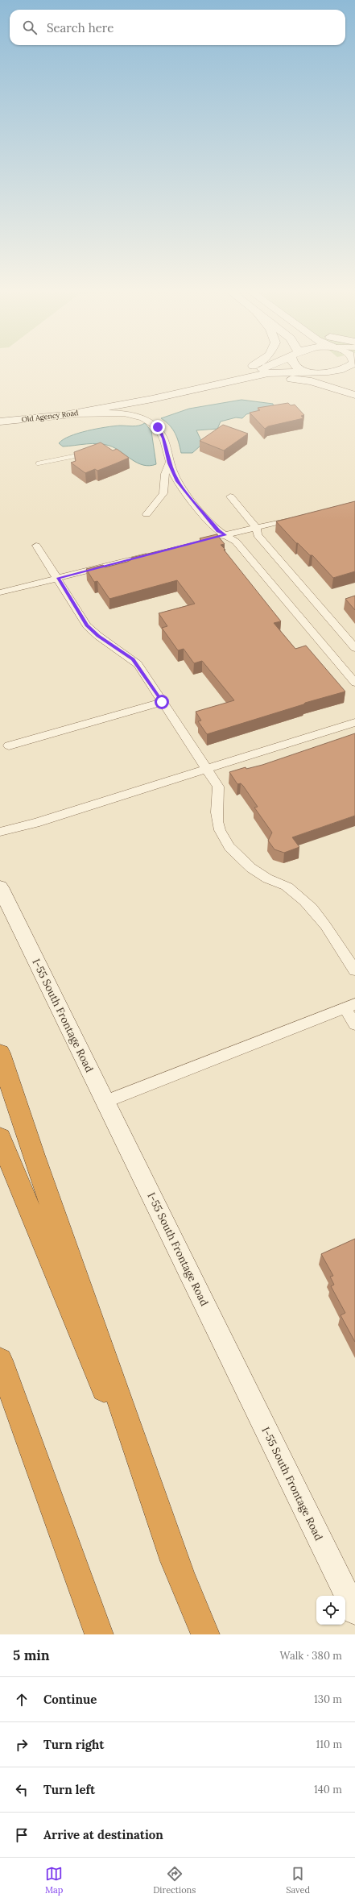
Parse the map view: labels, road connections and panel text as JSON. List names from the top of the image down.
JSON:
{
  "streets": {
    "street": ["Old Agency Road", "I-55 South Frontage Road"]
  },
  "page": {
    "search": "Search here",
    "heading": ["5 min", "Walk · 380 m"],
    "list": [
      ["Continue", "130 m"],
      ["Turn right", "110 m"],
      ["Turn left", "140 m"],
      "Arrive at destination"
    ],
    "nav": ["Map", "Directions", "Saved"]
  }
}
